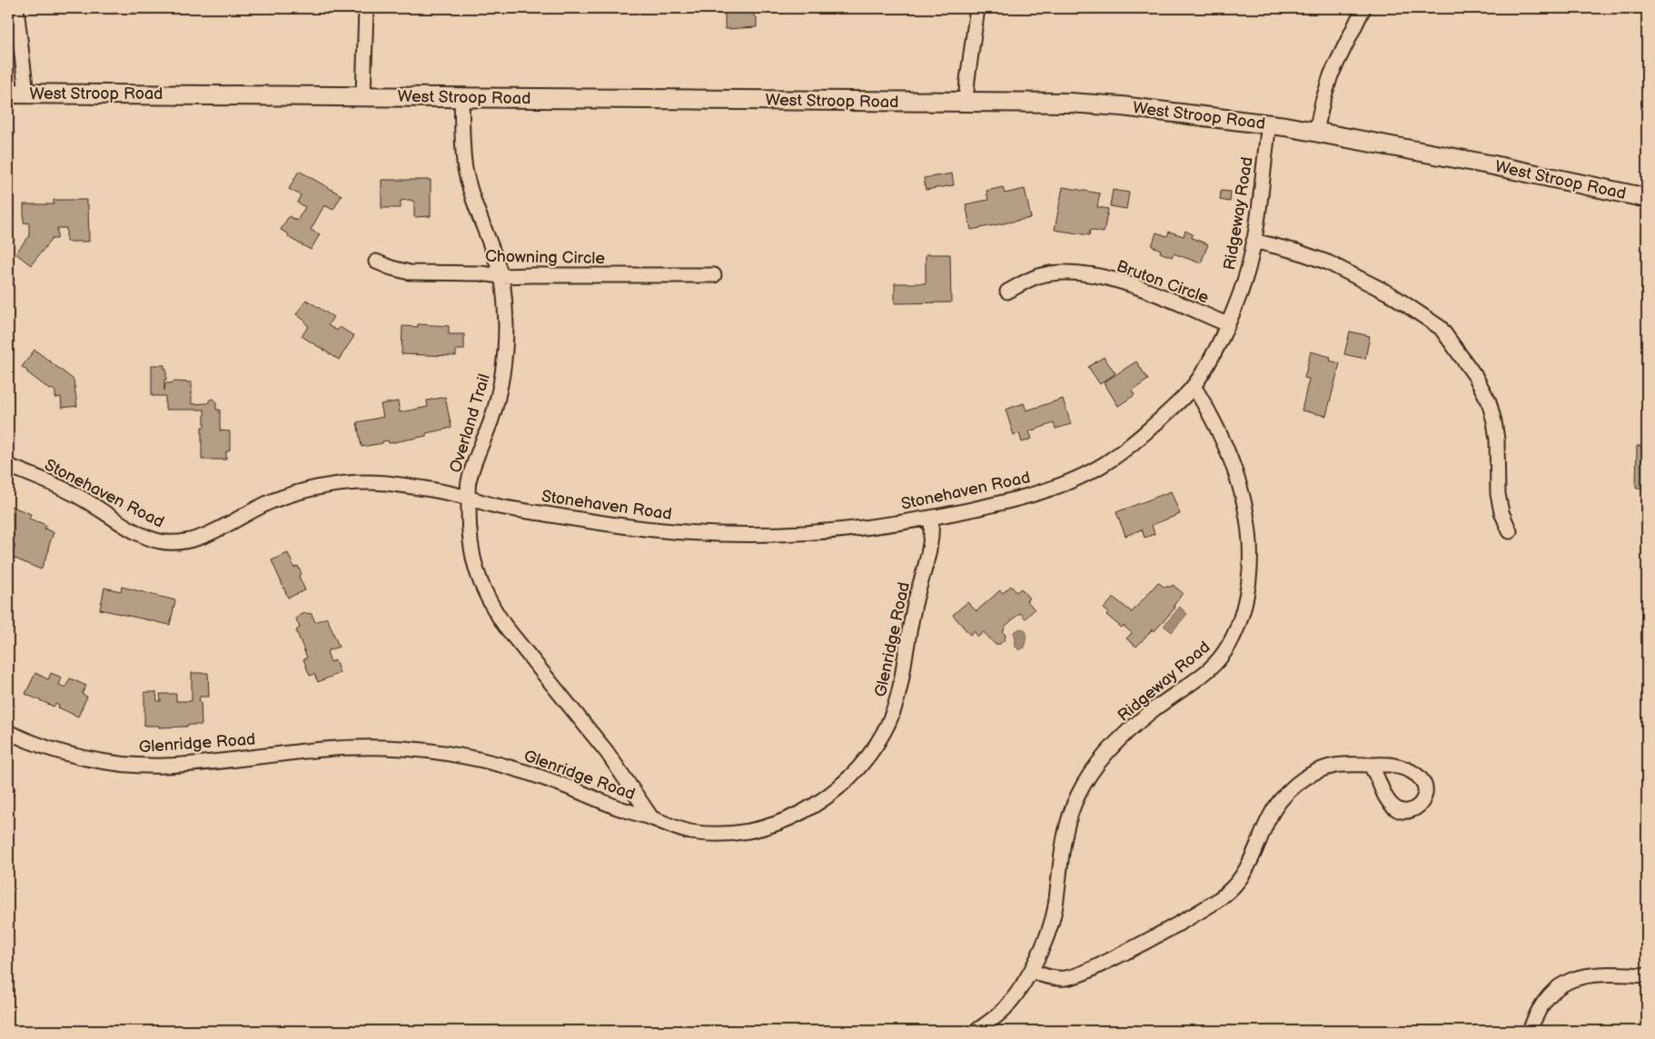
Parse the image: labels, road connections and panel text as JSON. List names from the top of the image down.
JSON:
{
  "streets": {
    "main road": ["West Stroop Road"],
    "street": [
      "Ridgeway Road",
      "Chowning Circle",
      "Bruton Circle",
      "Overland Trail",
      "Stonehaven Road",
      "Glenridge Road"
    ]
  },
  "crossings": [
    ["West Stroop Road", "Ridgeway Road"],
    ["West Stroop Road", "Overland Trail"],
    ["Ridgeway Road", "Bruton Circle"],
    ["Ridgeway Road", "Stonehaven Road"],
    ["Chowning Circle", "Overland Trail"],
    ["Overland Trail", "Stonehaven Road"],
    ["Overland Trail", "Glenridge Road"],
    ["Stonehaven Road", "Glenridge Road"]
  ]
}
